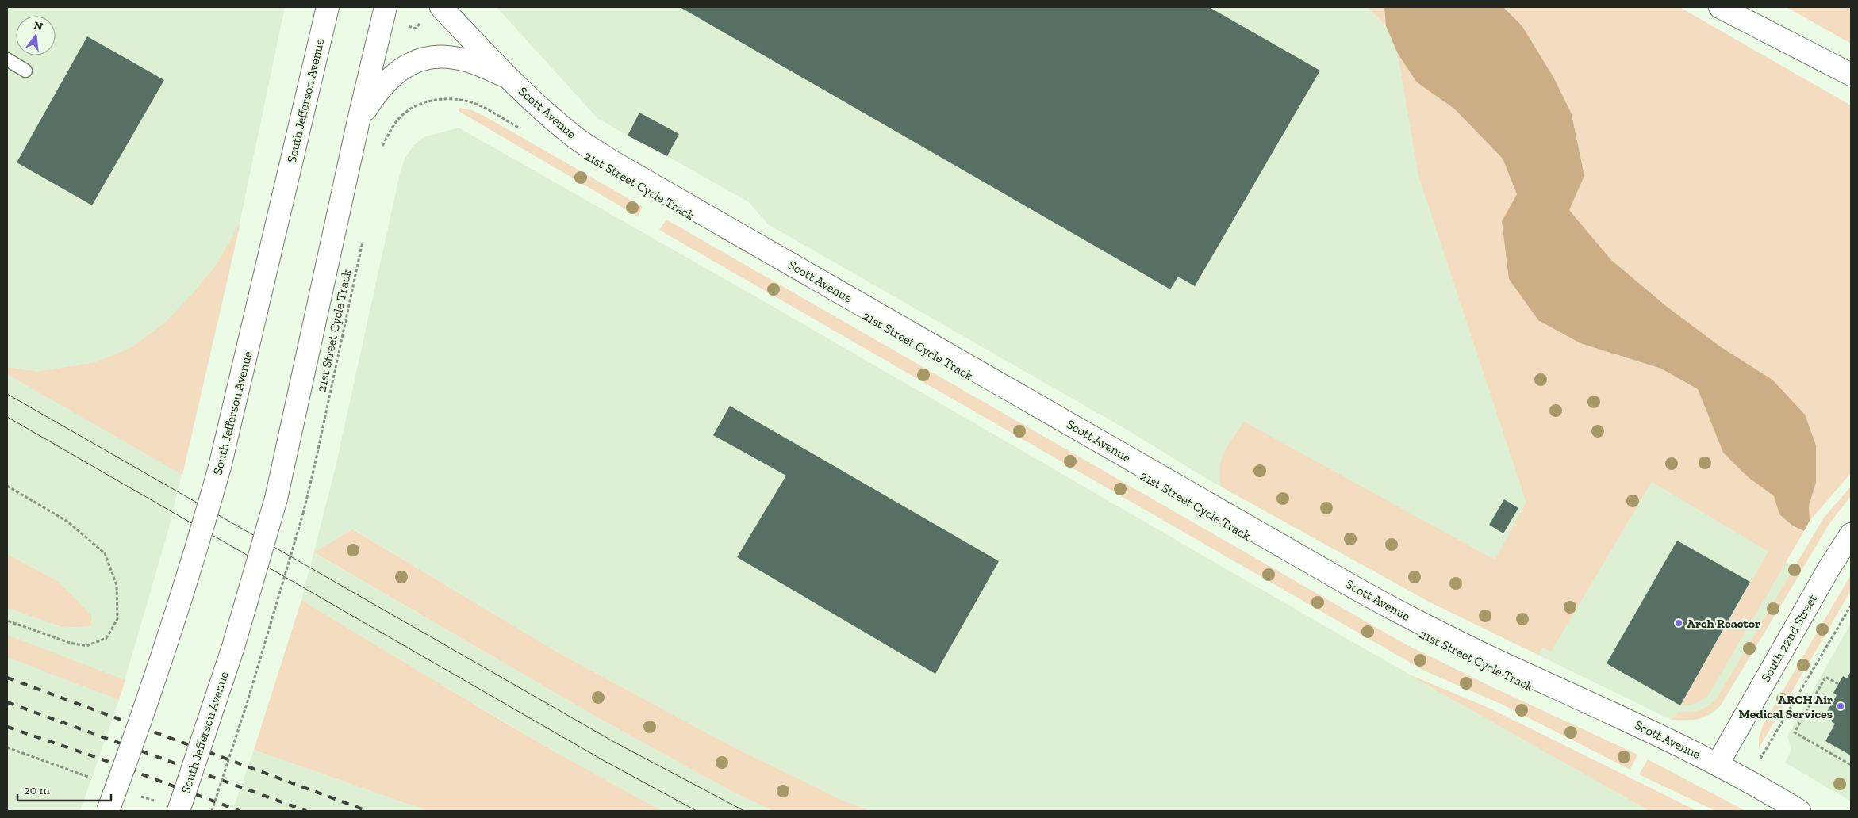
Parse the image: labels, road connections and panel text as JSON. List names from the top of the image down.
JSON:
{
  "streets": {
    "main road": ["South Jefferson Avenue", "Scott Avenue", "South 22nd Street"],
    "path": ["21st Street Cycle Track"]
  },
  "crossings": [
    ["Scott Avenue", "South 22nd Street"]
  ],
  "places": ["Arch Reactor", "ARCH Air Medical Services"],
  "scale_bar": "20 m",
  "north": "top"
}
